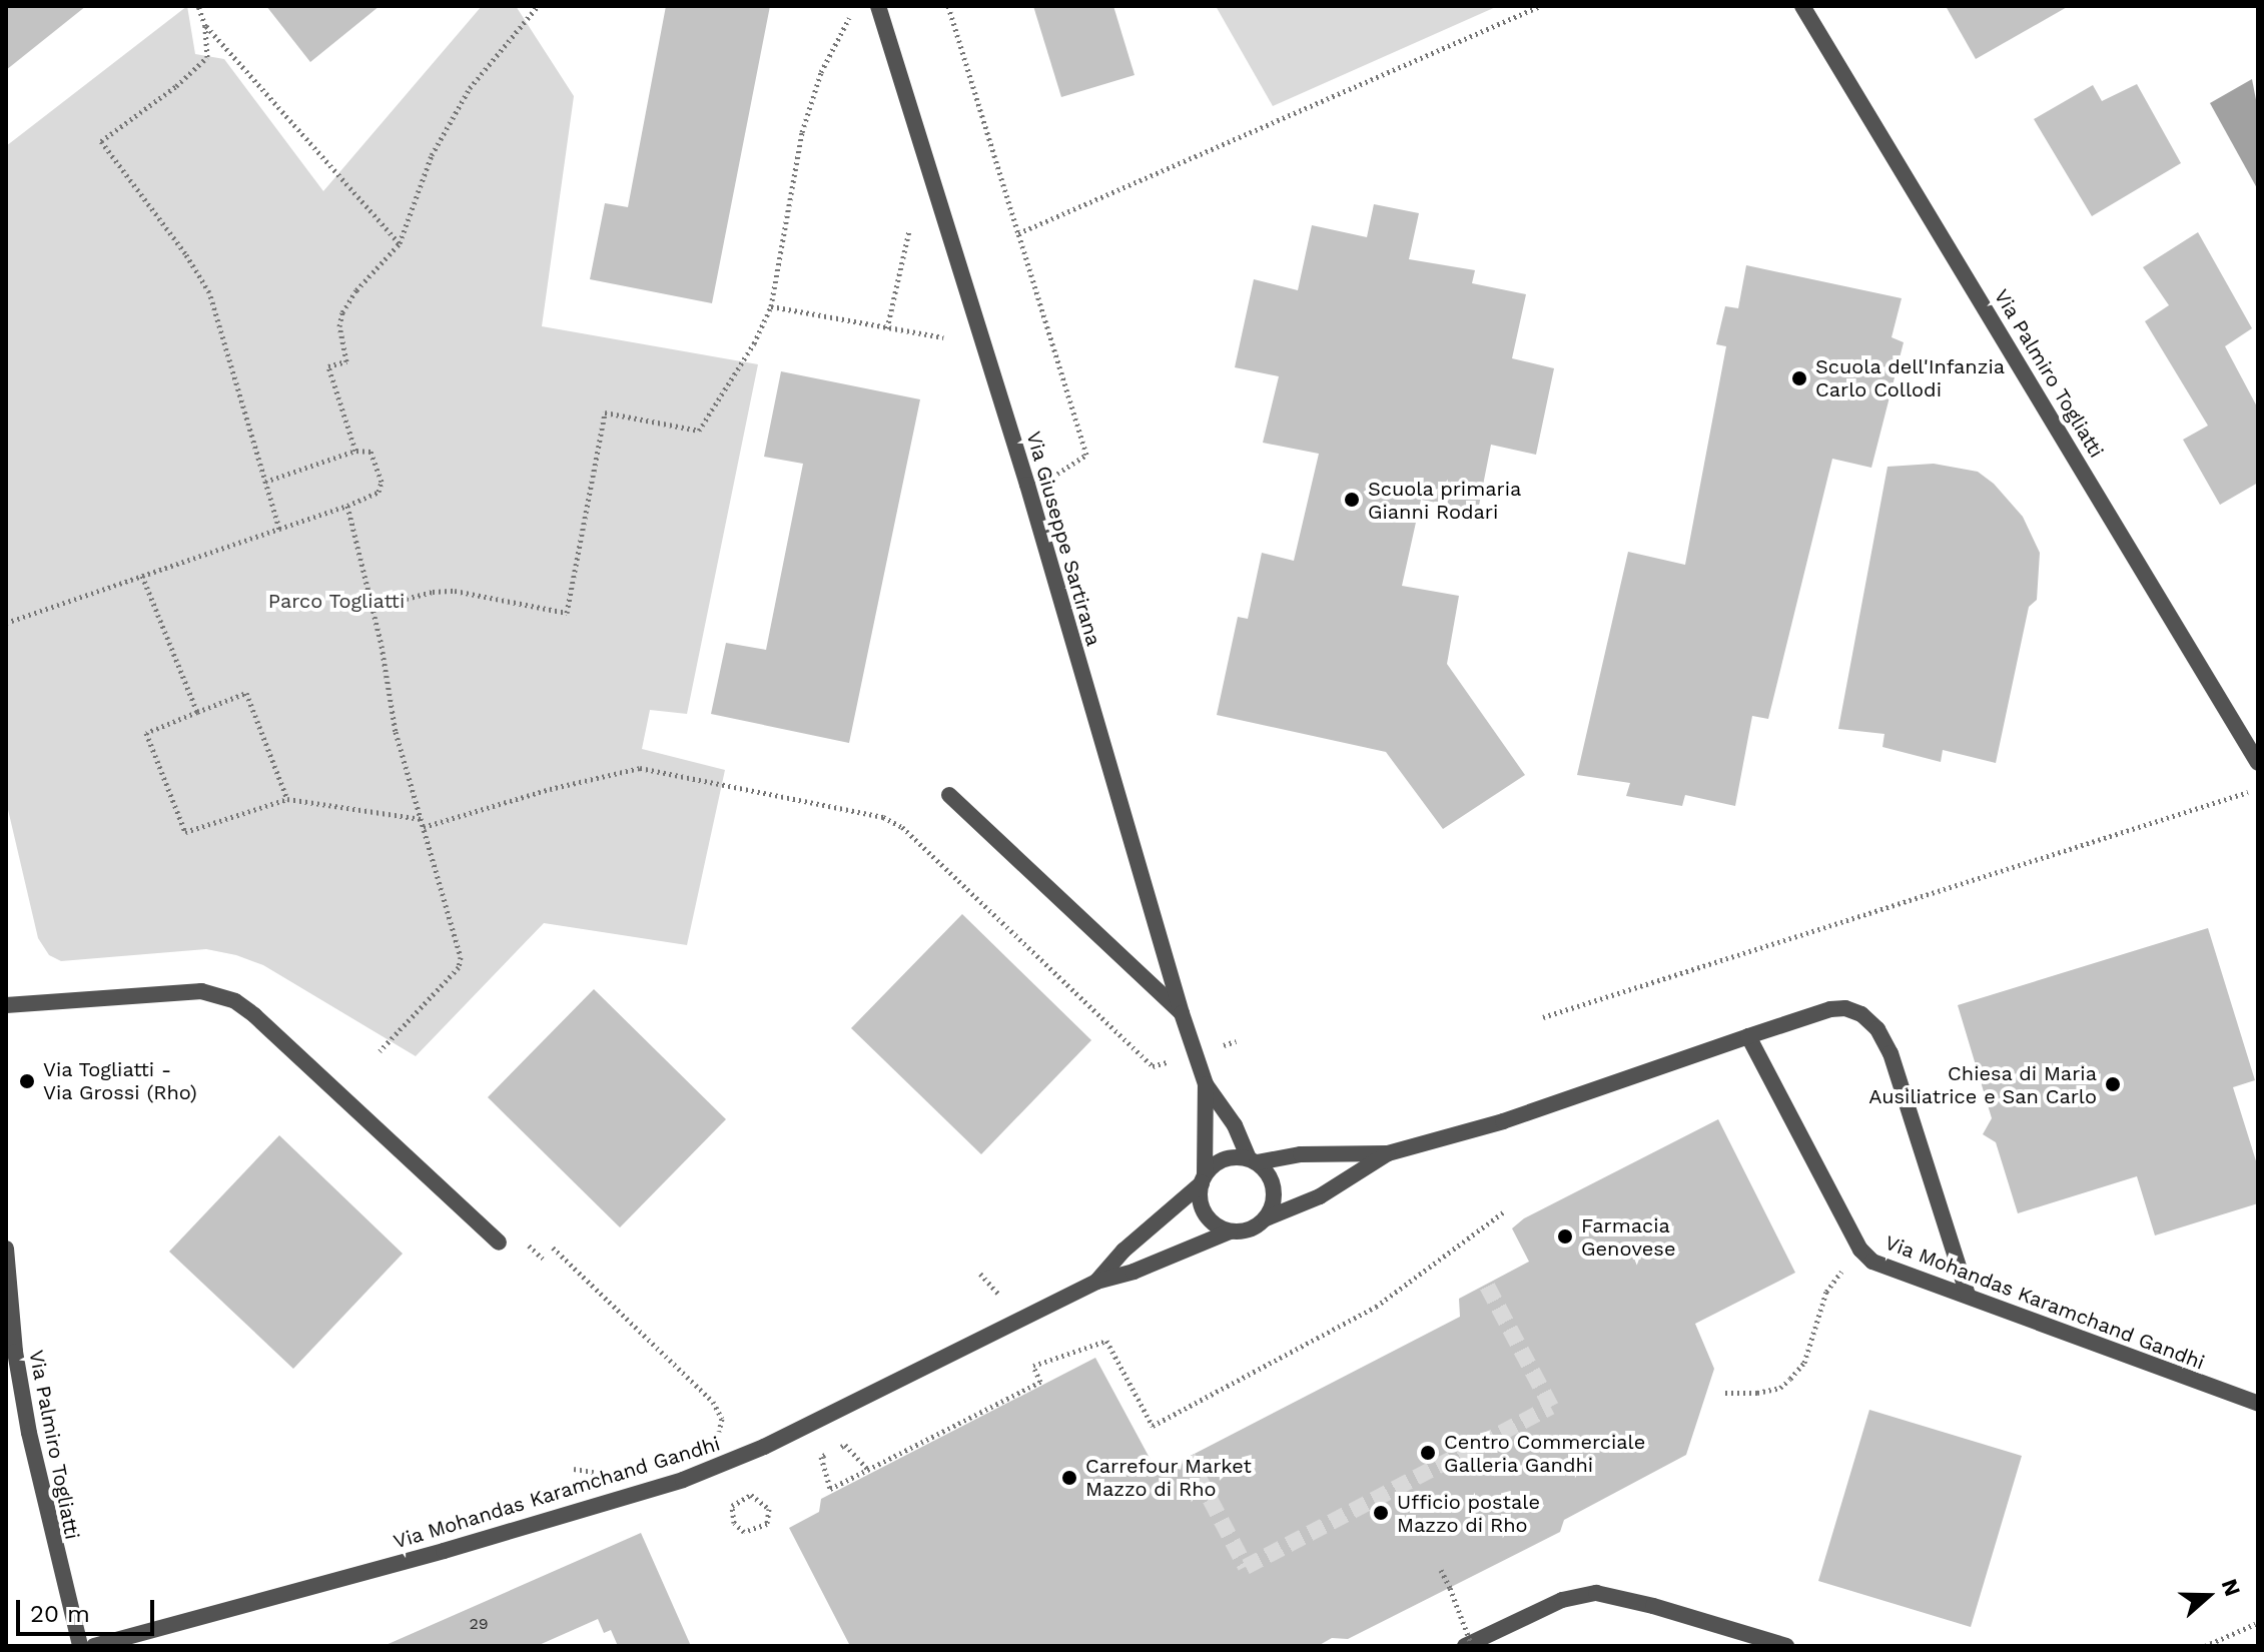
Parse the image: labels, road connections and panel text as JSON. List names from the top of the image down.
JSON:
{
  "streets": {
    "street": ["Via Palmiro Togliatti", "Via Giuseppe Sartirana", "Via Mohandas Karamchand Gandhi"]
  },
  "crossings": [
    ["Via Giuseppe Sartirana", "Via Mohandas Karamchand Gandhi"]
  ],
  "parks": ["Parco Togliatti"],
  "places": [
    "Scuola dell'Infanzia Carlo Collodi",
    "Scuola primaria Gianni Rodari",
    "Via Togliatti - Via Grossi (Rho)",
    "Chiesa di Maria Ausiliatrice e San Carlo",
    "Farmacia Genovese",
    "Centro Commerciale Galleria Gandhi",
    "Carrefour Market Mazzo di Rho",
    "Ufficio postale Mazzo di Rho"
  ],
  "house_numbers": ["29"],
  "scale_bar": "20 m",
  "north": "right"
}
